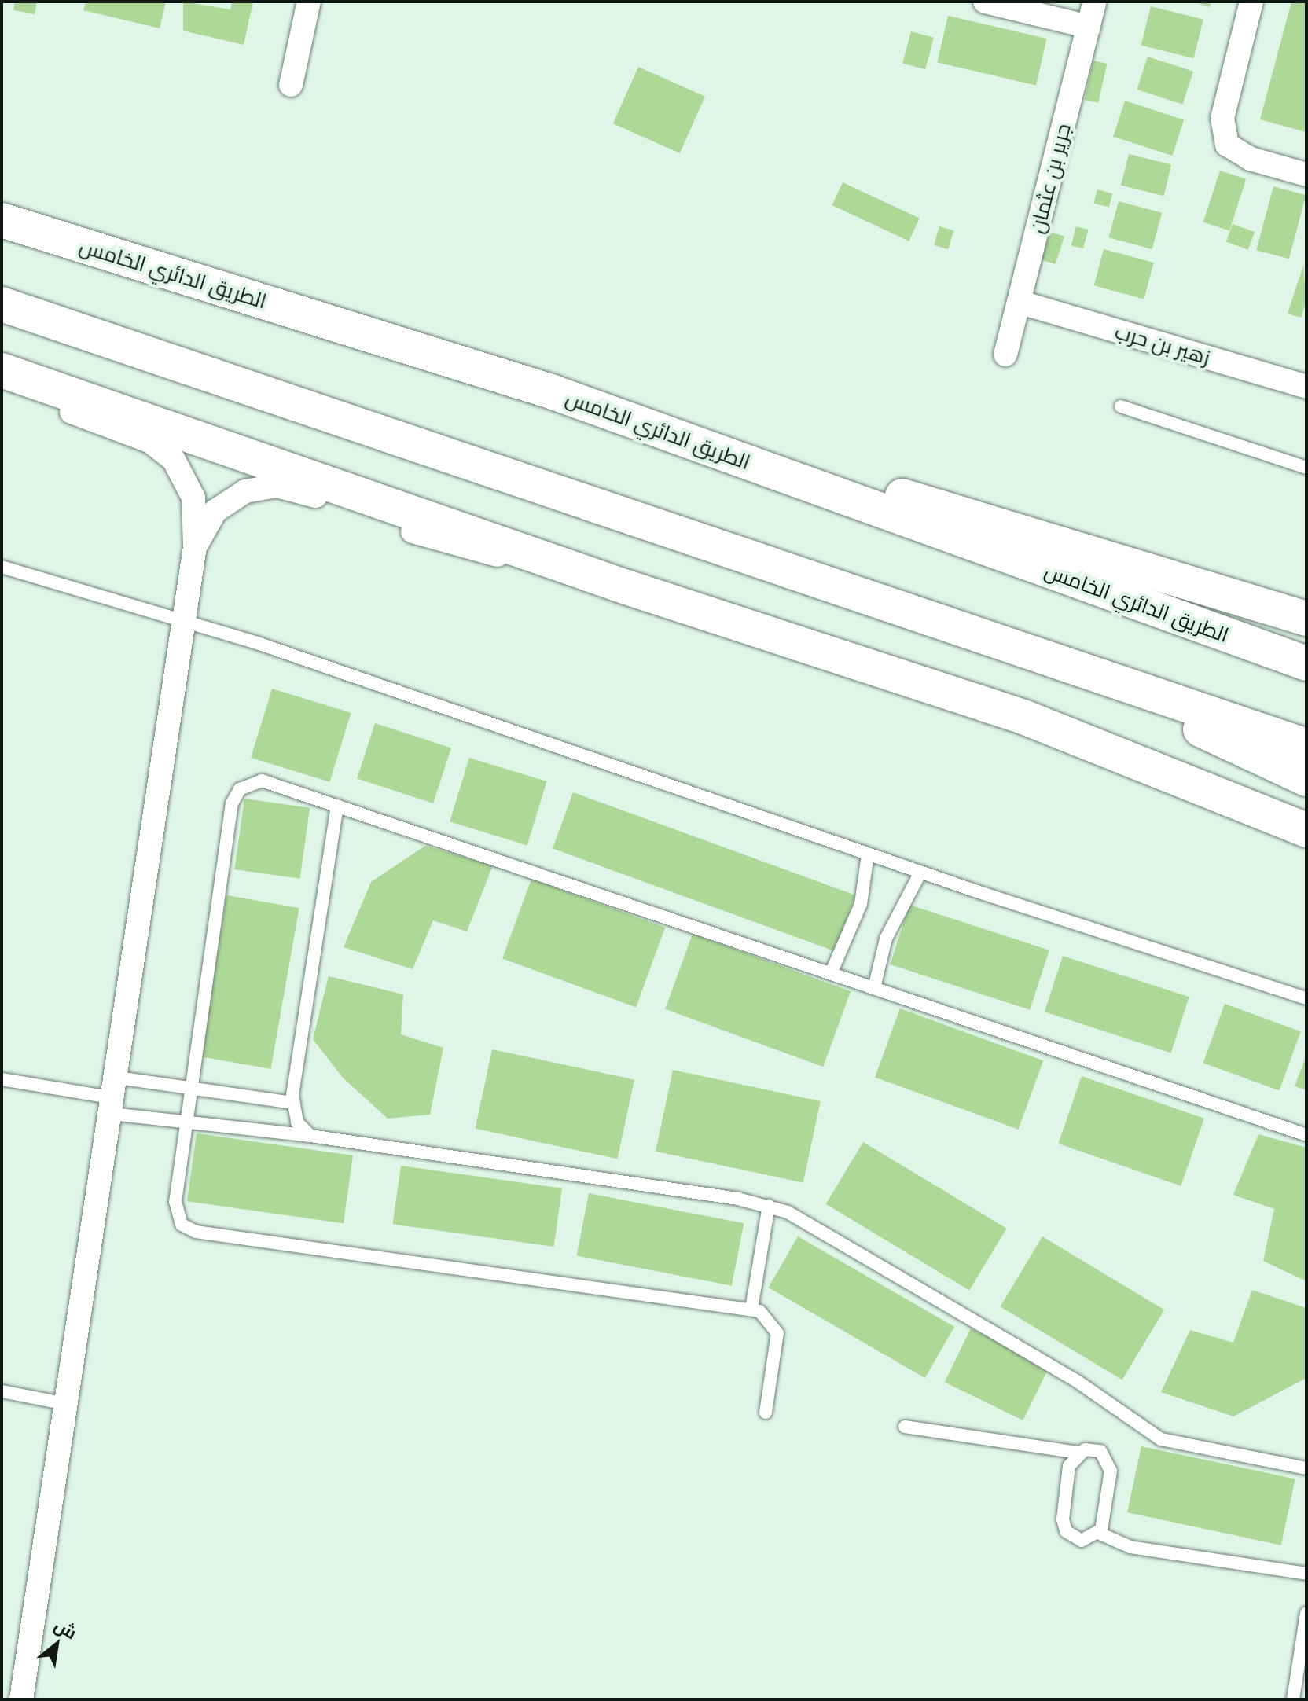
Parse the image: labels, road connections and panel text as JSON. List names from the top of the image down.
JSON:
{
  "streets": {
    "highway": ["الطريق الدائري الخامس"],
    "street": ["جرير بن عثمان", "زهير بن حرب"]
  },
  "crossings": [
    ["جرير بن عثمان", "زهير بن حرب"]
  ],
  "north": "top right"
}
